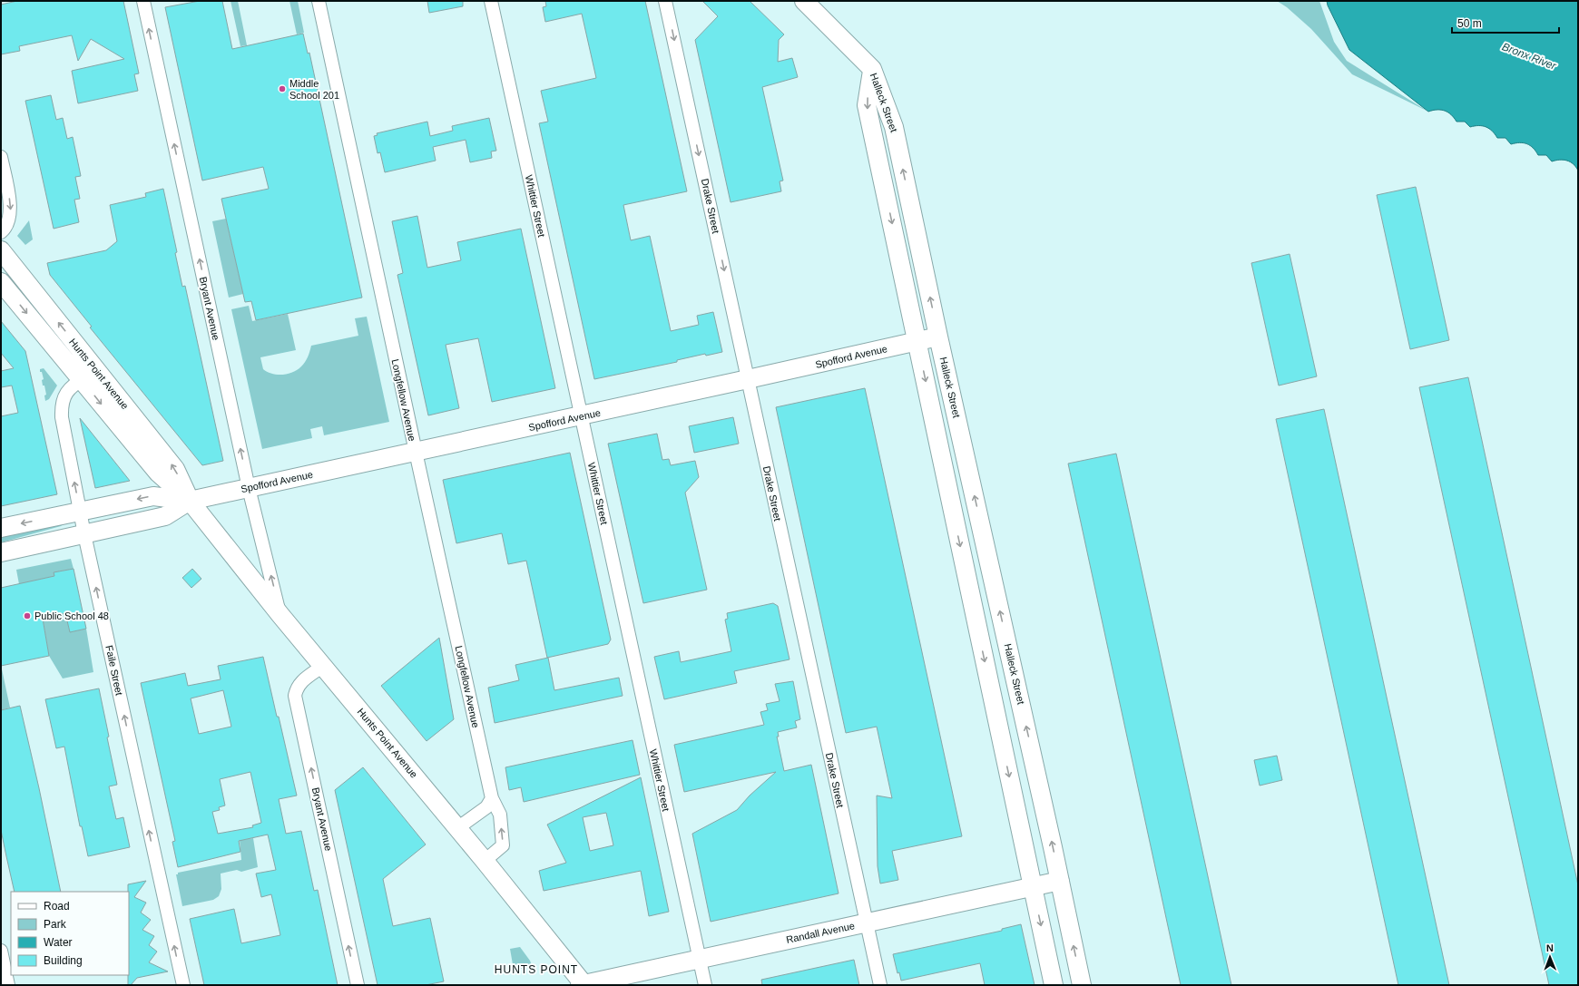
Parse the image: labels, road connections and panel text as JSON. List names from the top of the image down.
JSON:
{
  "streets": {
    "main road": [
      "Halleck Street",
      "Spofford Avenue",
      "Hunts Point Avenue",
      "Randall Avenue"
    ],
    "street": [
      "Whittier Street",
      "Drake Street",
      "Bryant Avenue",
      "Longfellow Avenue",
      "Faile Street"
    ]
  },
  "crossings": [
    ["Halleck Street", "Spofford Avenue"],
    ["Halleck Street", "Randall Avenue"],
    ["Whittier Street", "Spofford Avenue"],
    ["Whittier Street", "Randall Avenue"],
    ["Drake Street", "Spofford Avenue"],
    ["Drake Street", "Randall Avenue"],
    ["Bryant Avenue", "Spofford Avenue"],
    ["Bryant Avenue", "Hunts Point Avenue"],
    ["Spofford Avenue", "Hunts Point Avenue"],
    ["Spofford Avenue", "Longfellow Avenue"],
    ["Spofford Avenue", "Faile Street"],
    ["Hunts Point Avenue", "Longfellow Avenue"],
    ["Hunts Point Avenue", "Faile Street"],
    ["Hunts Point Avenue", "Randall Avenue"]
  ],
  "one_way": ["Drake Street", "Bryant Avenue", "Faile Street"],
  "districts": ["HUNTS POINT"],
  "water": ["Bronx River"],
  "places": ["Middle School 201", "Public School 48"],
  "legend": [
    "Road",
    "Park",
    "Water",
    "Building"
  ],
  "scale_bar": "50 m",
  "north": "top"
}
